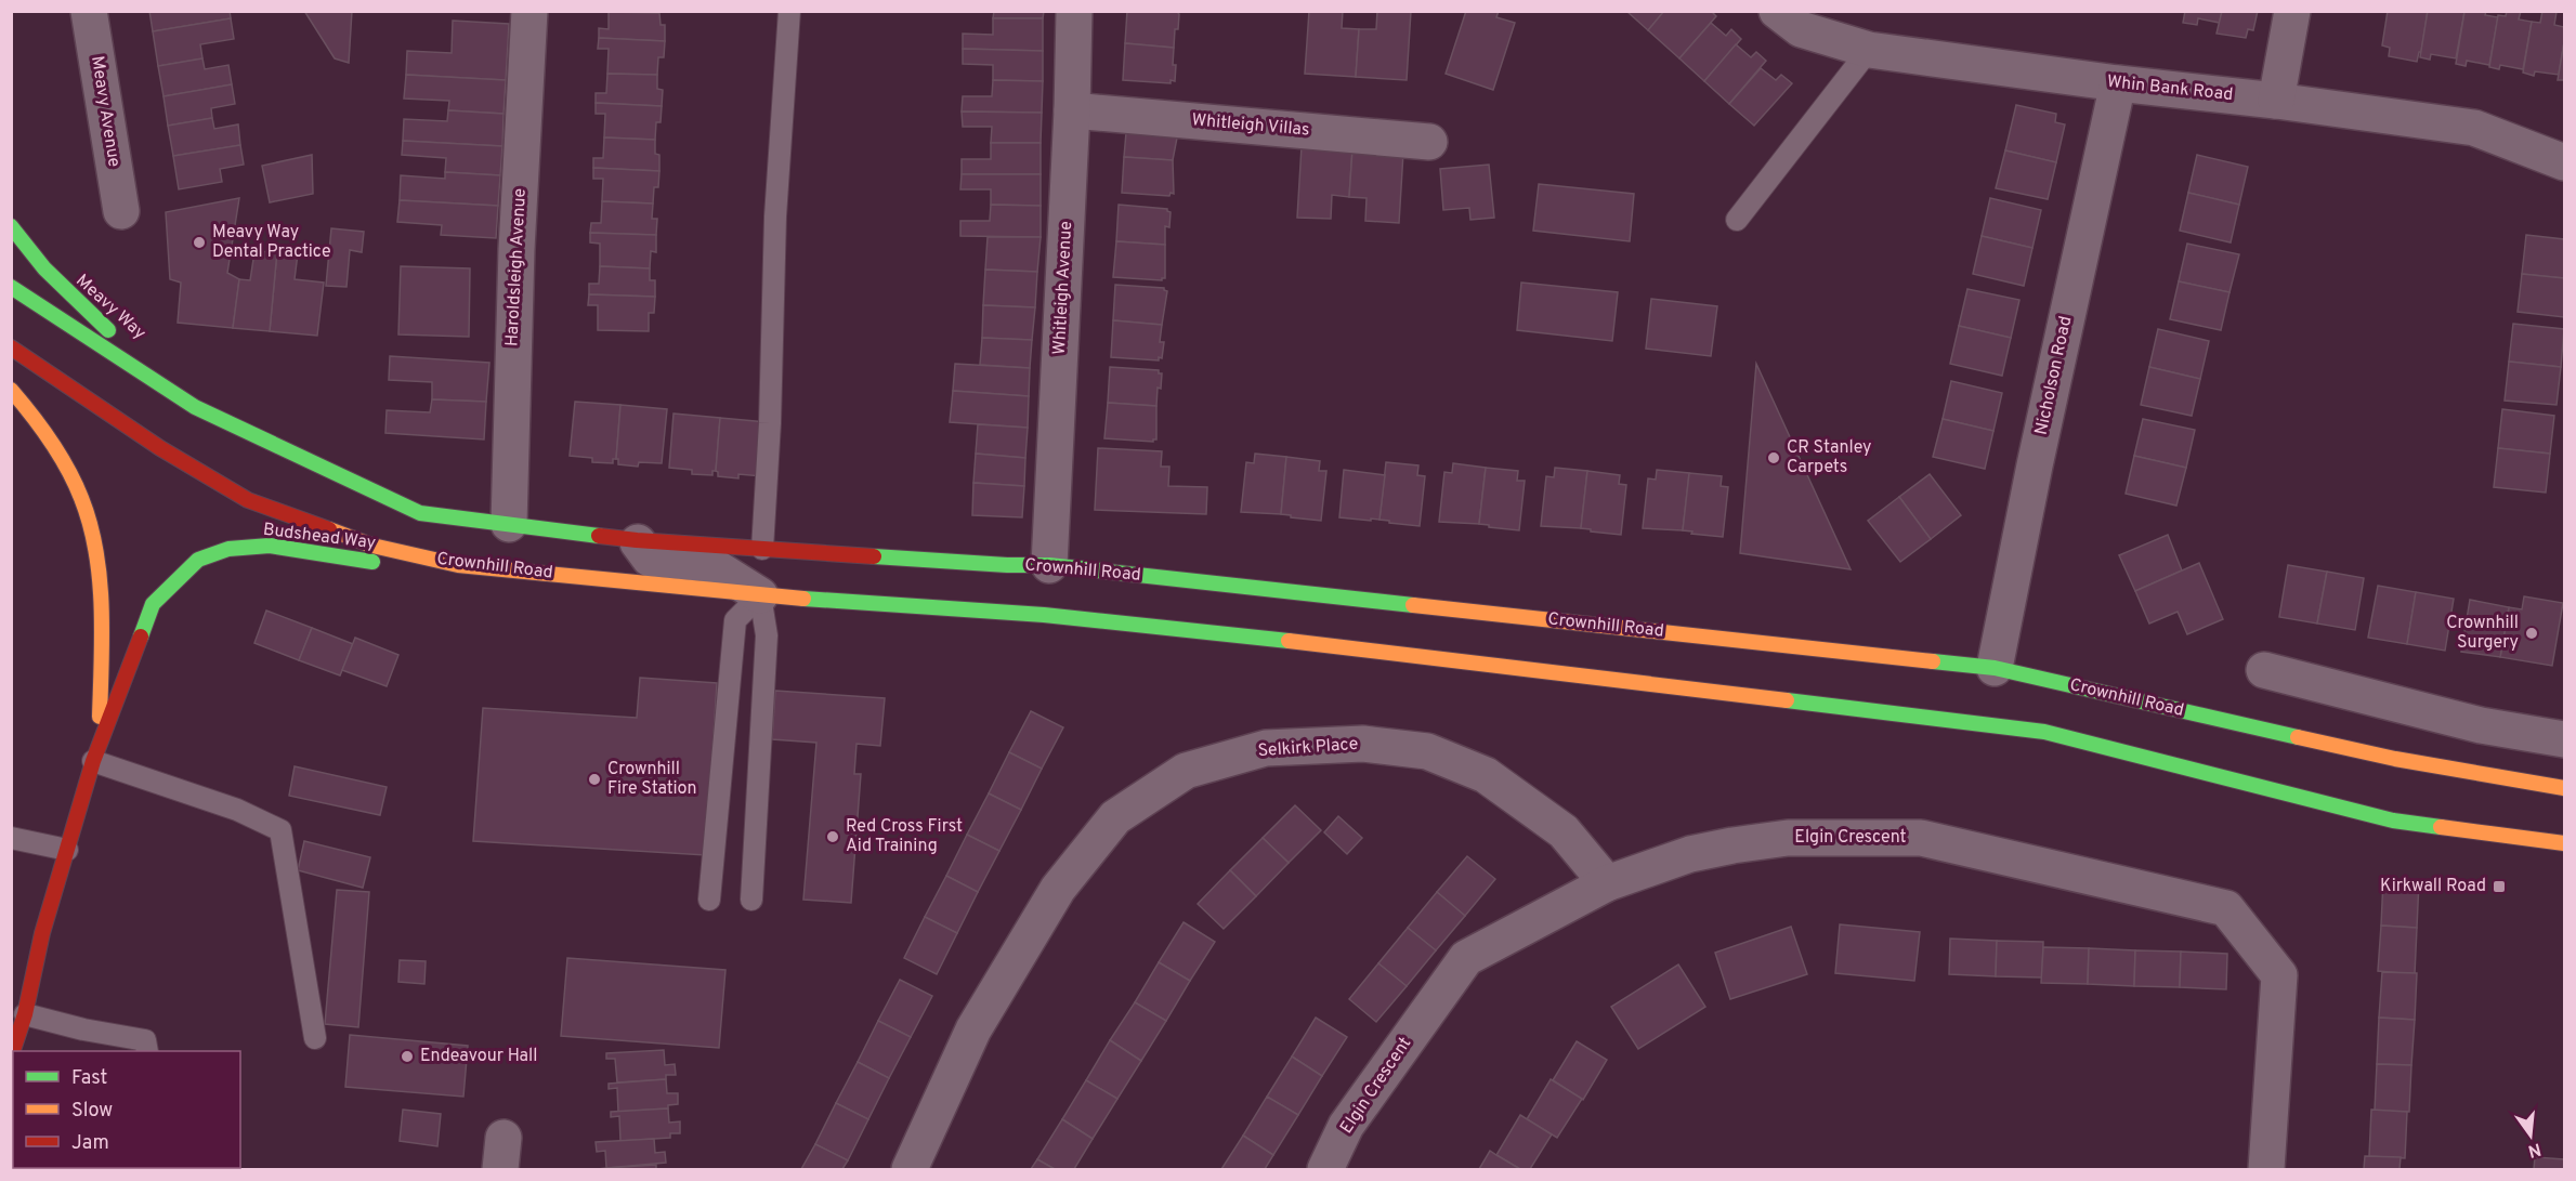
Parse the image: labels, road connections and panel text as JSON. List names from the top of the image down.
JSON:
{
  "streets": {
    "main road": ["Meavy Way", "Budshead Way", "Crownhill Road"],
    "street": [
      "Whin Bank Road",
      "Meavy Avenue",
      "Whitleigh Villas",
      "Haroldsleigh Avenue",
      "Whitleigh Avenue",
      "Nicholson Road",
      "Selkirk Place",
      "Elgin Crescent"
    ]
  },
  "crossings": [
    ["Whin Bank Road", "Nicholson Road"],
    ["Whitleigh Villas", "Whitleigh Avenue"],
    ["Haroldsleigh Avenue", "Crownhill Road"],
    ["Whitleigh Avenue", "Crownhill Road"],
    ["Meavy Way", "Crownhill Road"],
    ["Nicholson Road", "Crownhill Road"],
    ["Budshead Way", "Crownhill Road"],
    ["Selkirk Place", "Elgin Crescent"]
  ],
  "places": {
    "other": [
      "Meavy Way Dental Practice",
      "CR Stanley Carpets",
      "Crownhill Surgery",
      "Crownhill Fire Station",
      "Red Cross First Aid Training",
      "Endeavour Hall"
    ],
    "transit": ["Kirkwall Road"]
  },
  "legend": ["Fast", "Slow", "Jam"],
  "north": "bottom"
}
